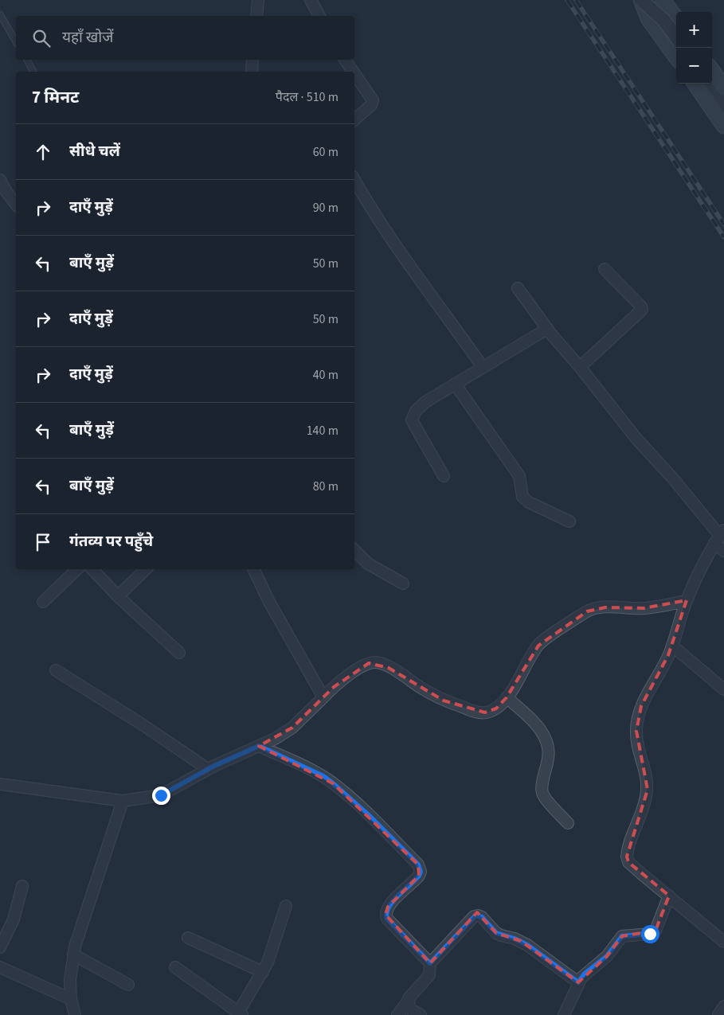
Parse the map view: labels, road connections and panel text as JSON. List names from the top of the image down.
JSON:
{
  "page": {
    "map_buttons": ["+", "−"],
    "search": "यहाँ खोजें",
    "heading": ["7 मिनट", "पैदल · 510 m"],
    "list": [
      ["सीधे चलें", "60 m"],
      ["दाएँ मुड़ें", "90 m"],
      ["बाएँ मुड़ें", "50 m"],
      ["दाएँ मुड़ें", "50 m"],
      ["दाएँ मुड़ें", "40 m"],
      ["बाएँ मुड़ें", "140 m"],
      ["बाएँ मुड़ें", "80 m"],
      "गंतव्य पर पहुँचे"
    ]
  }
}
